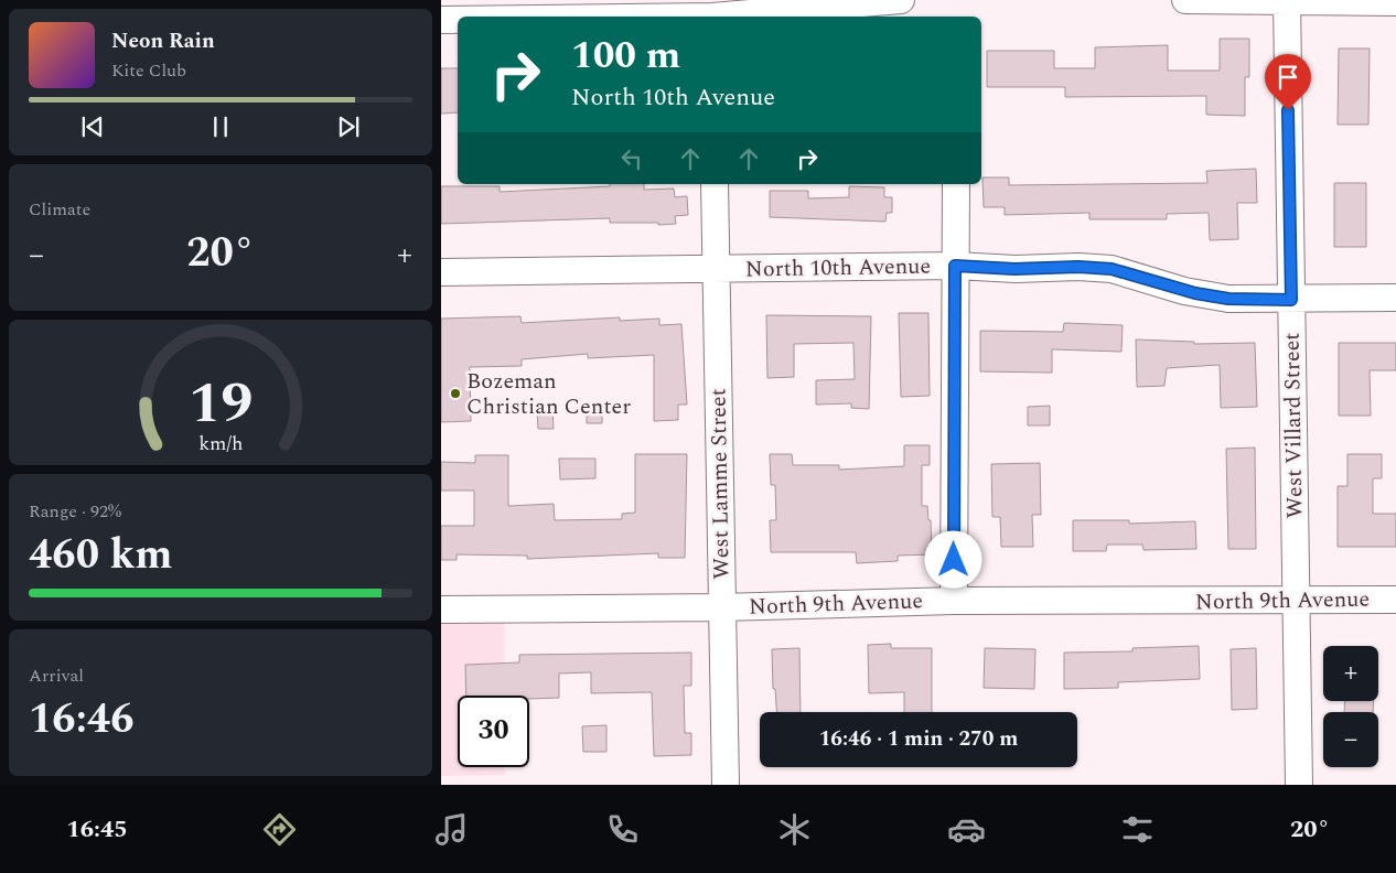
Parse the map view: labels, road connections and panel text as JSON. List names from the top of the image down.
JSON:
{
  "streets": {
    "street": [
      "North 10th Avenue",
      "West Villard Street",
      "West Lamme Street",
      "North 9th Avenue"
    ]
  },
  "crossings": [
    ["North 10th Avenue", "West Villard Street"],
    ["North 10th Avenue", "West Lamme Street"],
    ["West Villard Street", "North 9th Avenue"],
    ["West Lamme Street", "North 9th Avenue"]
  ],
  "places": ["Bozeman Christian Center"],
  "page": {
    "turn": ["100 m", "North 10th Avenue"],
    "song": ["Neon Rain", "Kite Club"],
    "tile": [
      "Climate",
      ["Range · 92%", "460 km"],
      ["Arrival", "16:46"]
    ],
    "heat": ["−", "20°", "+"],
    "map_buttons": ["+", "−"],
    "limit": "30",
    "trip": "16:46 · 1 min · 270 m",
    "tabs": ["16:45", "20°"],
    "gauge": ["19", "km/h"]
  }
}
